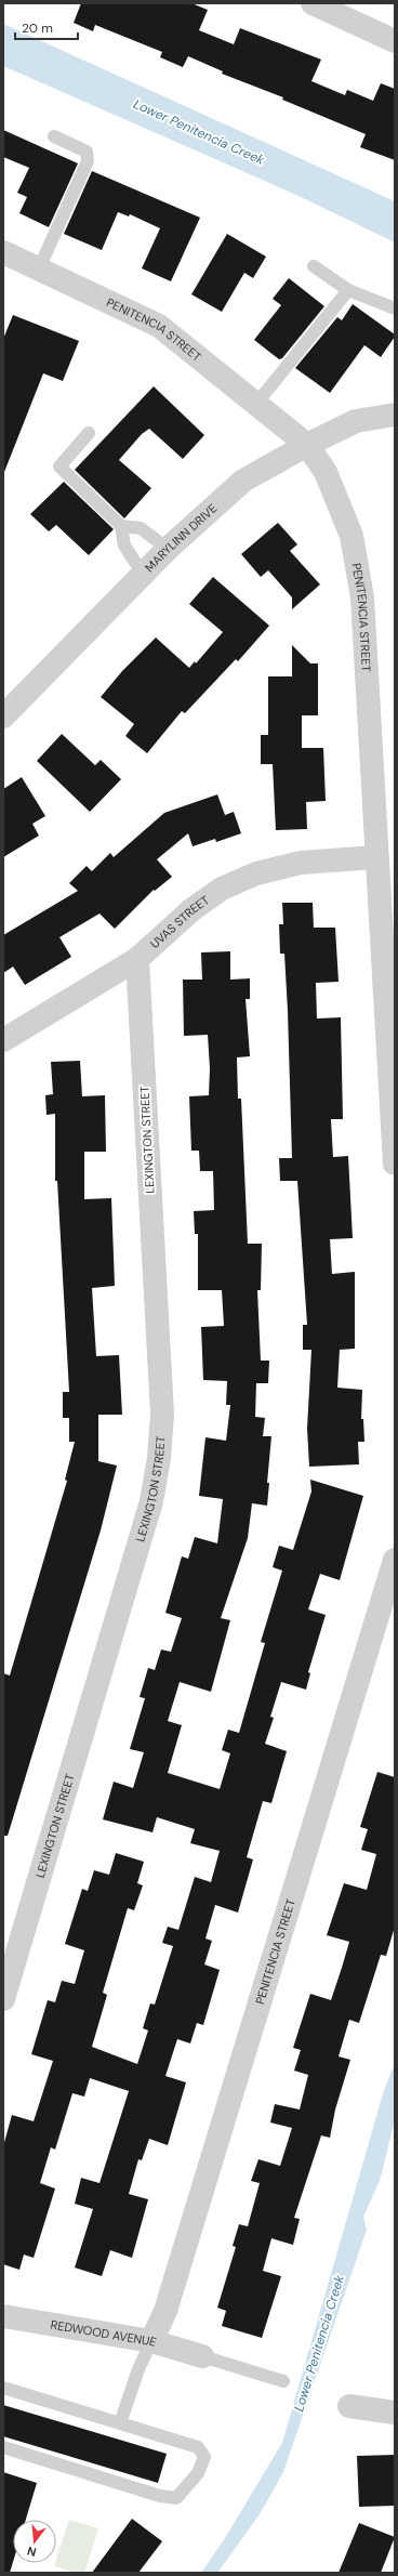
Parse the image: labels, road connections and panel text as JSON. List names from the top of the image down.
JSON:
{
  "streets": {
    "street": [
      "PENITENCIA STREET",
      "MARYLINN DRIVE",
      "UVAS STREET",
      "LEXINGTON STREET",
      "REDWOOD AVENUE"
    ]
  },
  "crossings": [
    ["PENITENCIA STREET", "MARYLINN DRIVE"],
    ["PENITENCIA STREET", "UVAS STREET"],
    ["PENITENCIA STREET", "REDWOOD AVENUE"],
    ["UVAS STREET", "LEXINGTON STREET"]
  ],
  "water": ["Lower Penitencia Creek"],
  "scale_bar": "20 m",
  "north": "bottom"
}
